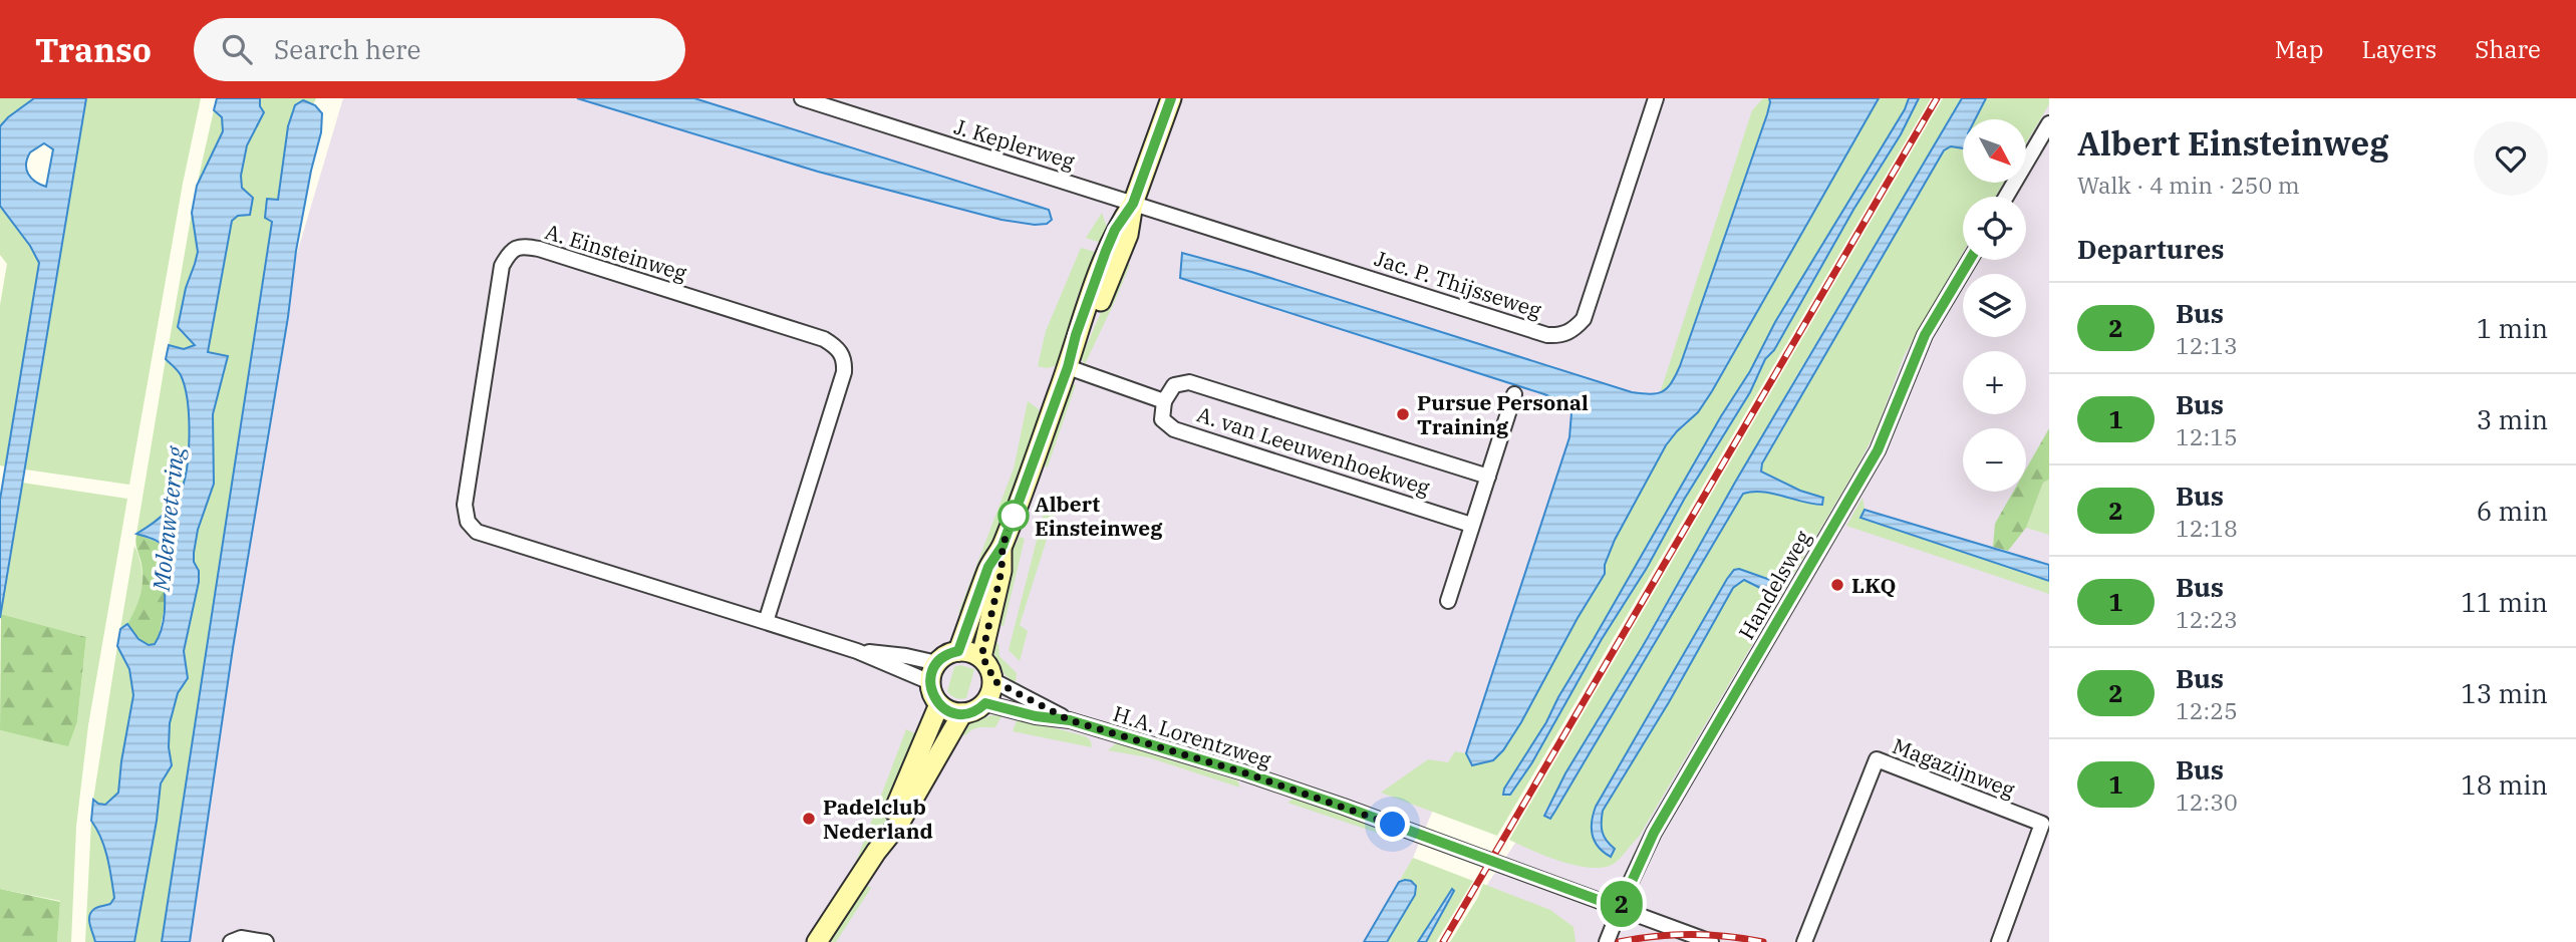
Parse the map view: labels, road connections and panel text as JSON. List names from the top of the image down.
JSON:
{
  "streets": {
    "street": [
      "J. Keplerweg",
      "A. Einsteinweg",
      "Jac. P. Thijsseweg",
      "A. van Leeuwenhoekweg",
      "Handelsweg",
      "H.A. Lorentzweg",
      "Magazijnweg"
    ]
  },
  "crossings": [
    ["J. Keplerweg", "Jac. P. Thijsseweg"],
    ["A. Einsteinweg", "H.A. Lorentzweg"],
    ["Handelsweg", "H.A. Lorentzweg"]
  ],
  "water": ["Molenwetering"],
  "places": [
    "Pursue Personal Training",
    "Albert Einsteinweg",
    "LKQ",
    "Padelclub Nederland"
  ],
  "lines": ["bus line 2"],
  "north": "bottom right",
  "page": {
    "header": "Transo",
    "search": "Search here",
    "nav": ["Map", "Layers", "Share"],
    "on_map": "2",
    "heading": [
      ["Albert Einsteinweg", "Walk · 4 min · 250 m"],
      "Departures"
    ],
    "map_buttons": ["+", "−"],
    "list": [
      {
        "mark": "2",
        "name": "Bus",
        "note": "12:13",
        "value": "1 min"
      },
      {
        "mark": "1",
        "name": "Bus",
        "note": "12:15",
        "value": "3 min"
      },
      {
        "mark": "2",
        "name": "Bus",
        "note": "12:18",
        "value": "6 min"
      },
      {
        "mark": "1",
        "name": "Bus",
        "note": "12:23",
        "value": "11 min"
      },
      {
        "mark": "2",
        "name": "Bus",
        "note": "12:25",
        "value": "13 min"
      },
      {
        "mark": "1",
        "name": "Bus",
        "note": "12:30",
        "value": "18 min"
      }
    ]
  }
}
